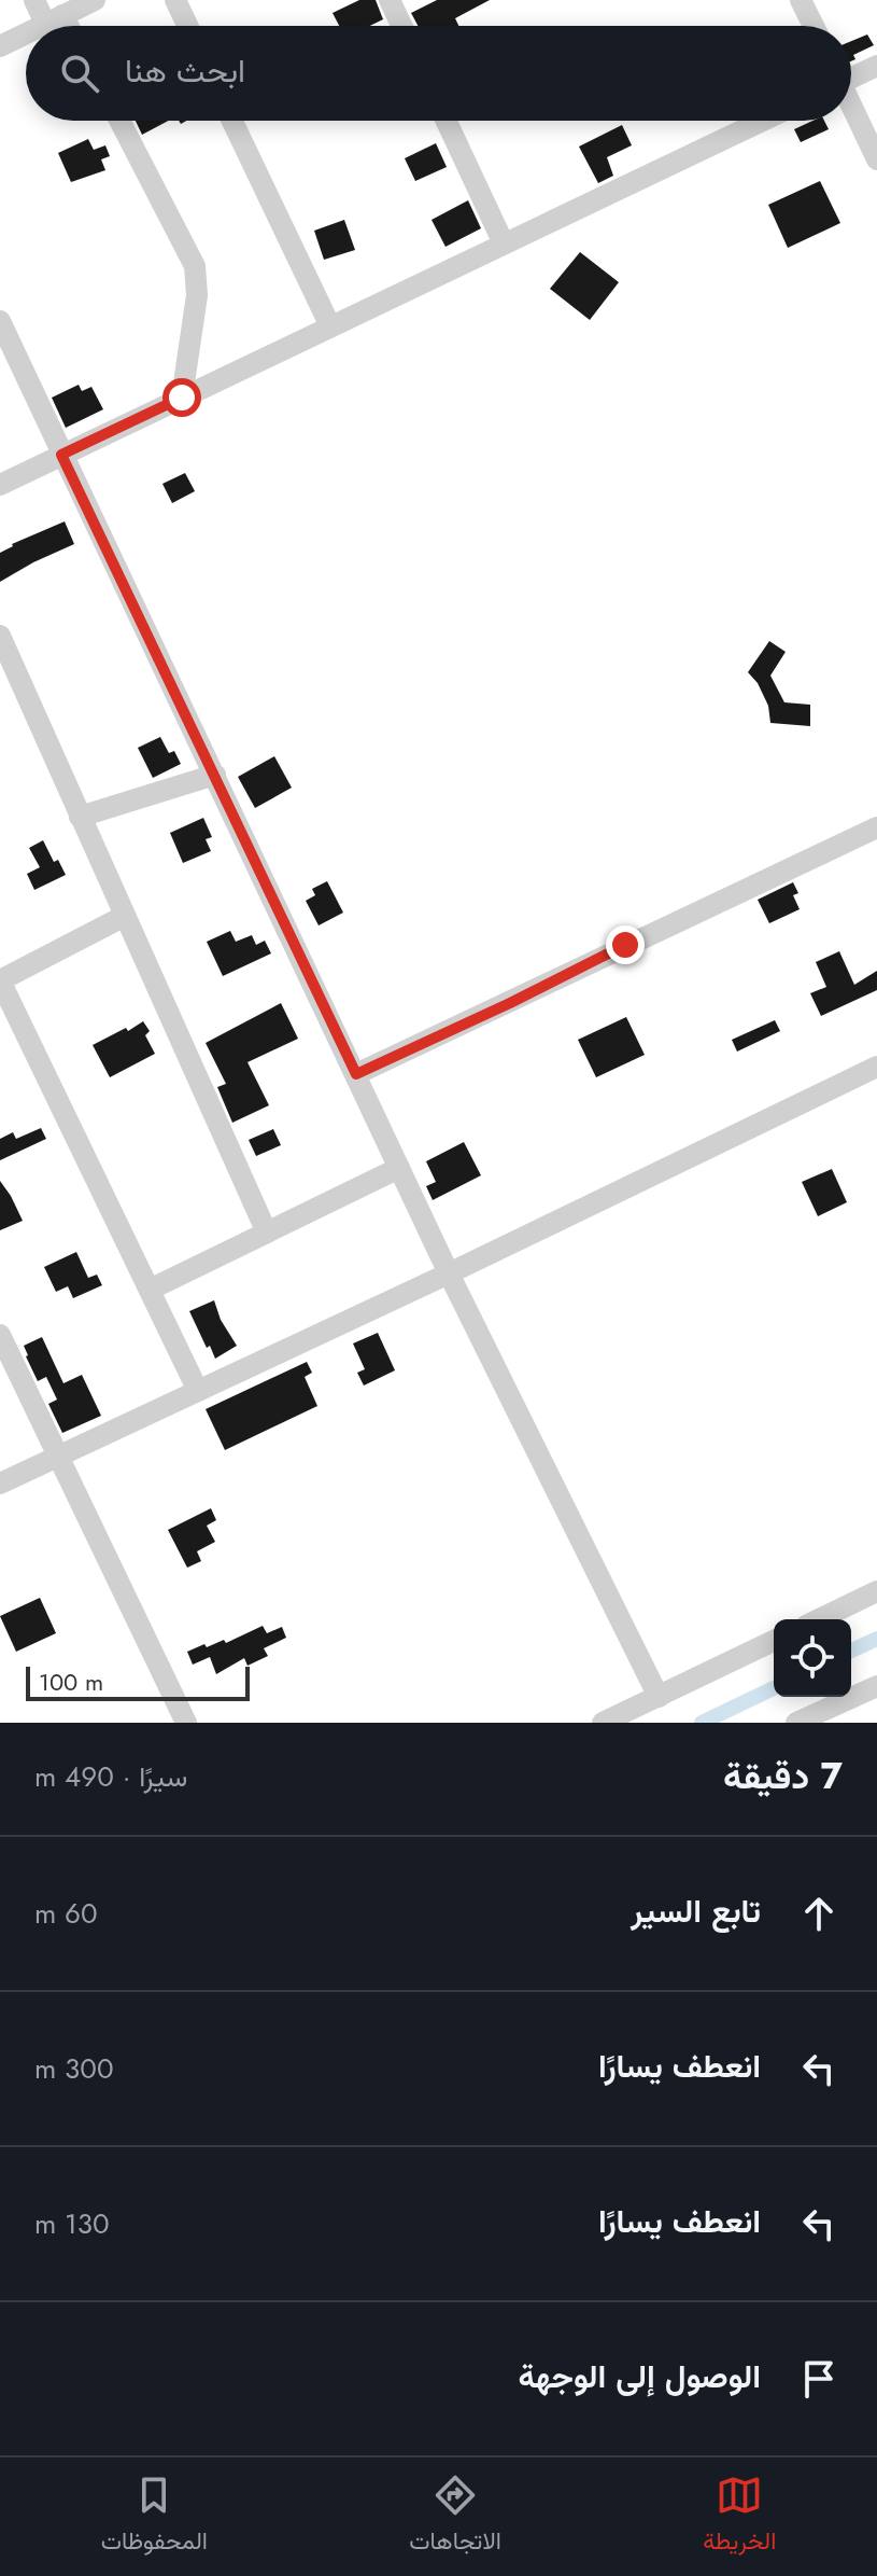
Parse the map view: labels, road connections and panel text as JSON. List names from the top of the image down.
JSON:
{
  "scale_bar": "100 m",
  "page": {
    "search": "ابحث هنا",
    "scale": "100 m",
    "heading": ["7 دقيقة", "سيرًا · 490 m"],
    "list": [
      ["تابع السير", "60 m"],
      ["انعطف يسارًا", "300 m"],
      ["انعطف يسارًا", "130 m"],
      "الوصول إلى الوجهة"
    ],
    "nav": ["الخريطة", "الاتجاهات", "المحفوظات"]
  }
}
